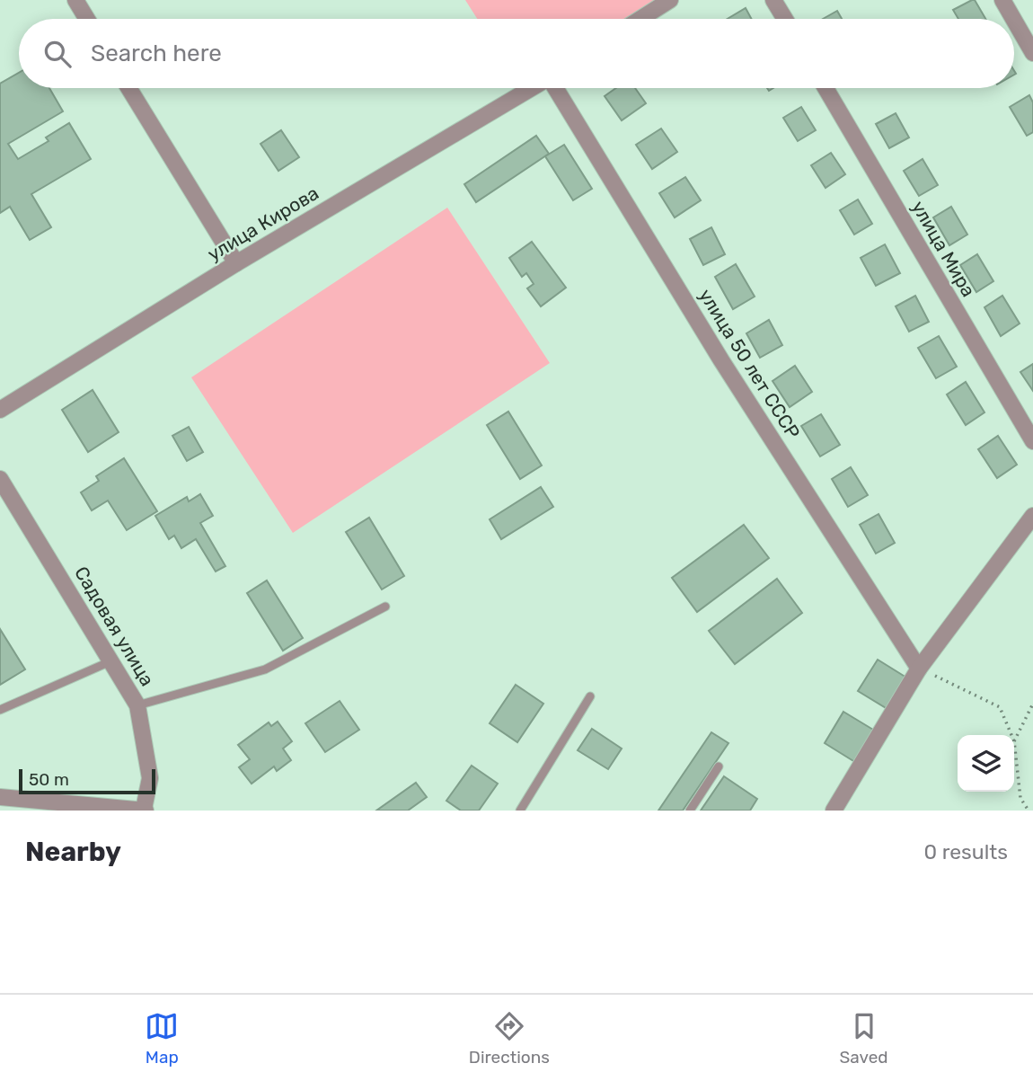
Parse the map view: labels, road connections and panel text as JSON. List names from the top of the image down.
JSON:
{
  "streets": {
    "street": [
      "улица Кирова",
      "улица Мира",
      "улица 50 лет СССР",
      "Садовая улица"
    ]
  },
  "scale_bar": "50 m",
  "page": {
    "search": "Search here",
    "scale": "50 m",
    "heading": ["Nearby", "0 results"],
    "nav": ["Map", "Directions", "Saved"]
  }
}
